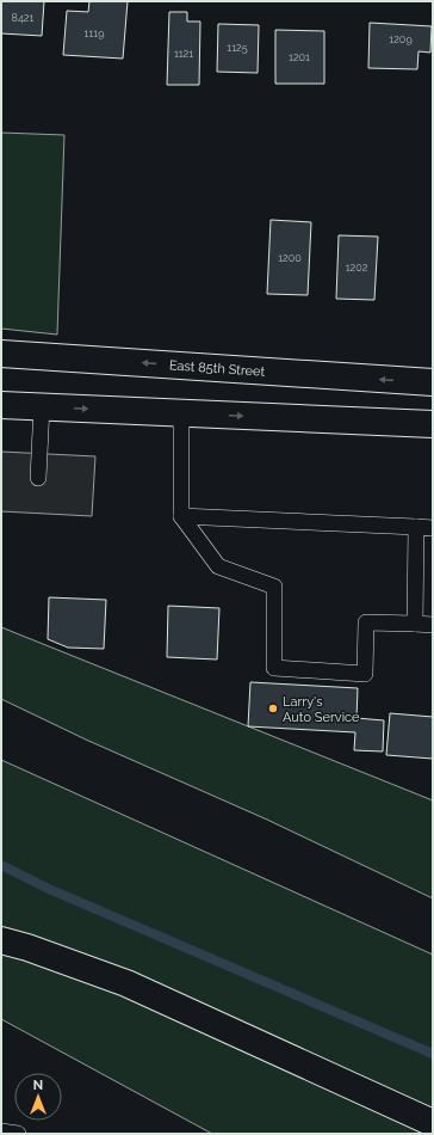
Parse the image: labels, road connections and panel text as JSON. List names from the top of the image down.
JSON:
{
  "streets": {
    "main road": ["East 85th Street"]
  },
  "places": ["Larry's Auto Service"],
  "house_numbers": [
    "8421",
    "1119",
    "1209",
    "1125",
    "1121",
    "1201",
    "1200",
    "1202"
  ],
  "north": "top"
}
